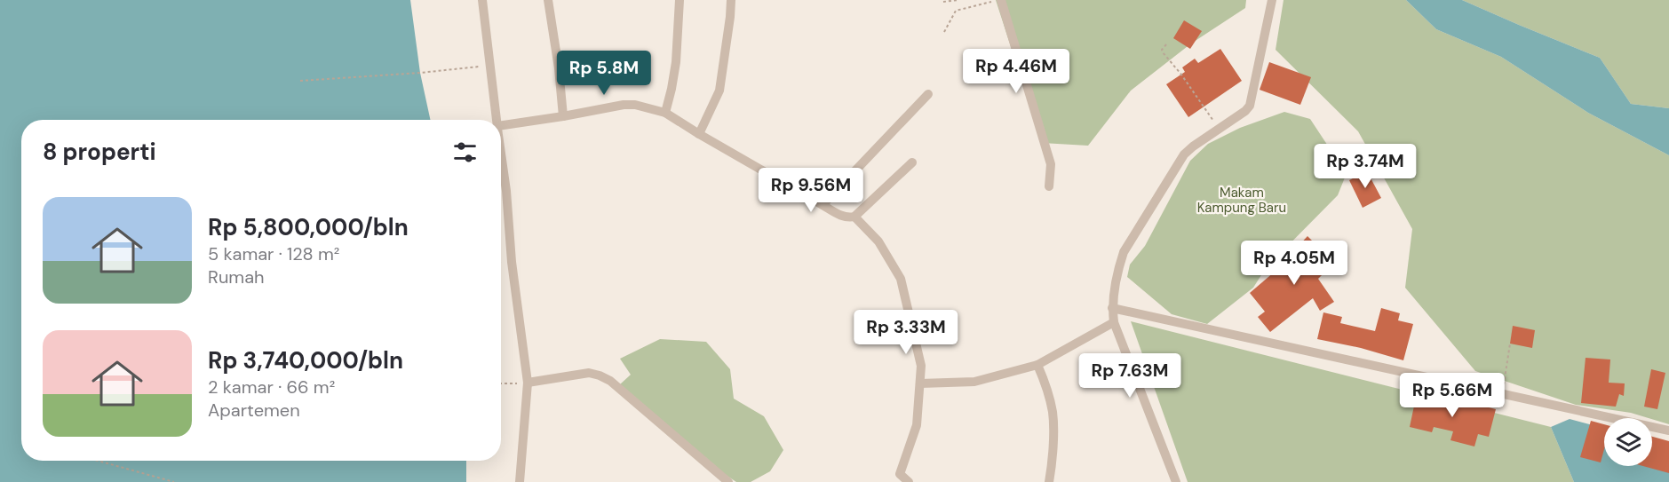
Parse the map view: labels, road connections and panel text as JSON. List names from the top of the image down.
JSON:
{
  "parks": ["Makam Kampung Baru"],
  "page": {
    "price": [
      "Rp 4.46M",
      "Rp 5.8M",
      "Rp 3.74M",
      "Rp 9.56M",
      "Rp 4.05M",
      "Rp 3.33M",
      "Rp 7.63M",
      "Rp 5.66M"
    ],
    "heading": "8 properti",
    "list": [
      {
        "name": "Rp 5,800,000/bln",
        "note": "5 kamar · 128 m² · Rumah"
      },
      {
        "name": "Rp 3,740,000/bln",
        "note": "2 kamar · 66 m² · Apartemen"
      }
    ]
  }
}
